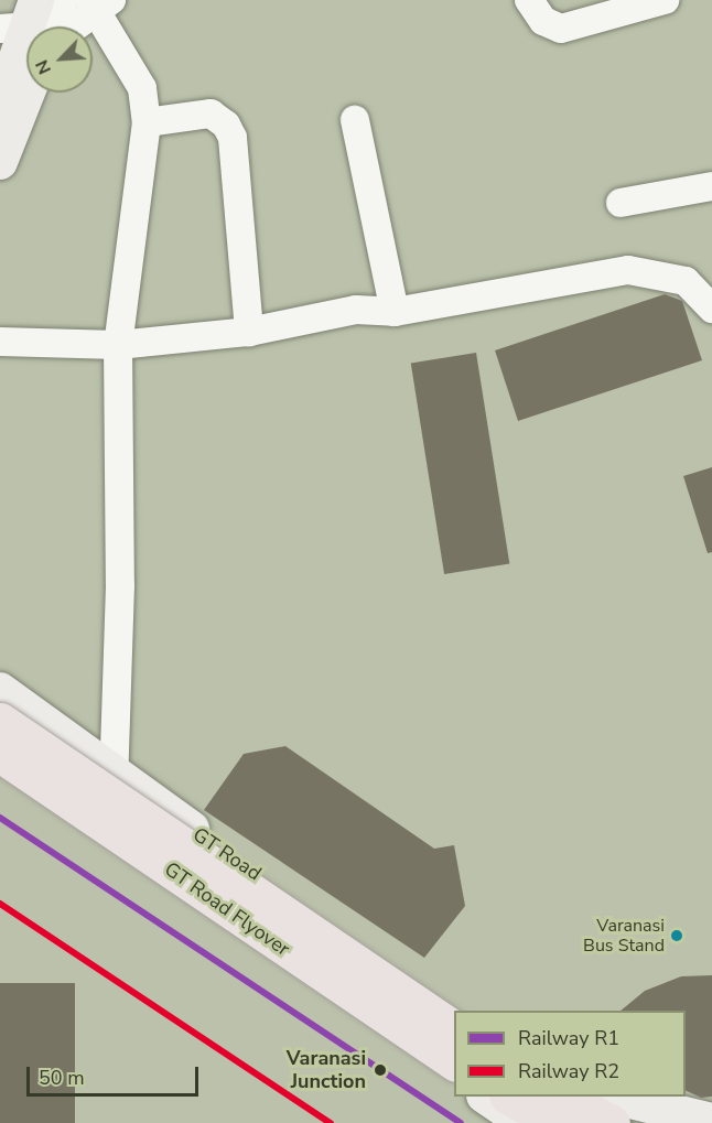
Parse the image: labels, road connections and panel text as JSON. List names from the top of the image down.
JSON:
{
  "streets": {
    "highway": ["GT Road Flyover"],
    "main road": ["GT Road"]
  },
  "places": ["Varanasi Bus Stand", "Varanasi Junction"],
  "lines": ["rail line R1", "rail line R2"],
  "legend": ["Railway R1", "Railway R2"],
  "scale_bar": "50 m",
  "north": "bottom left"
}
